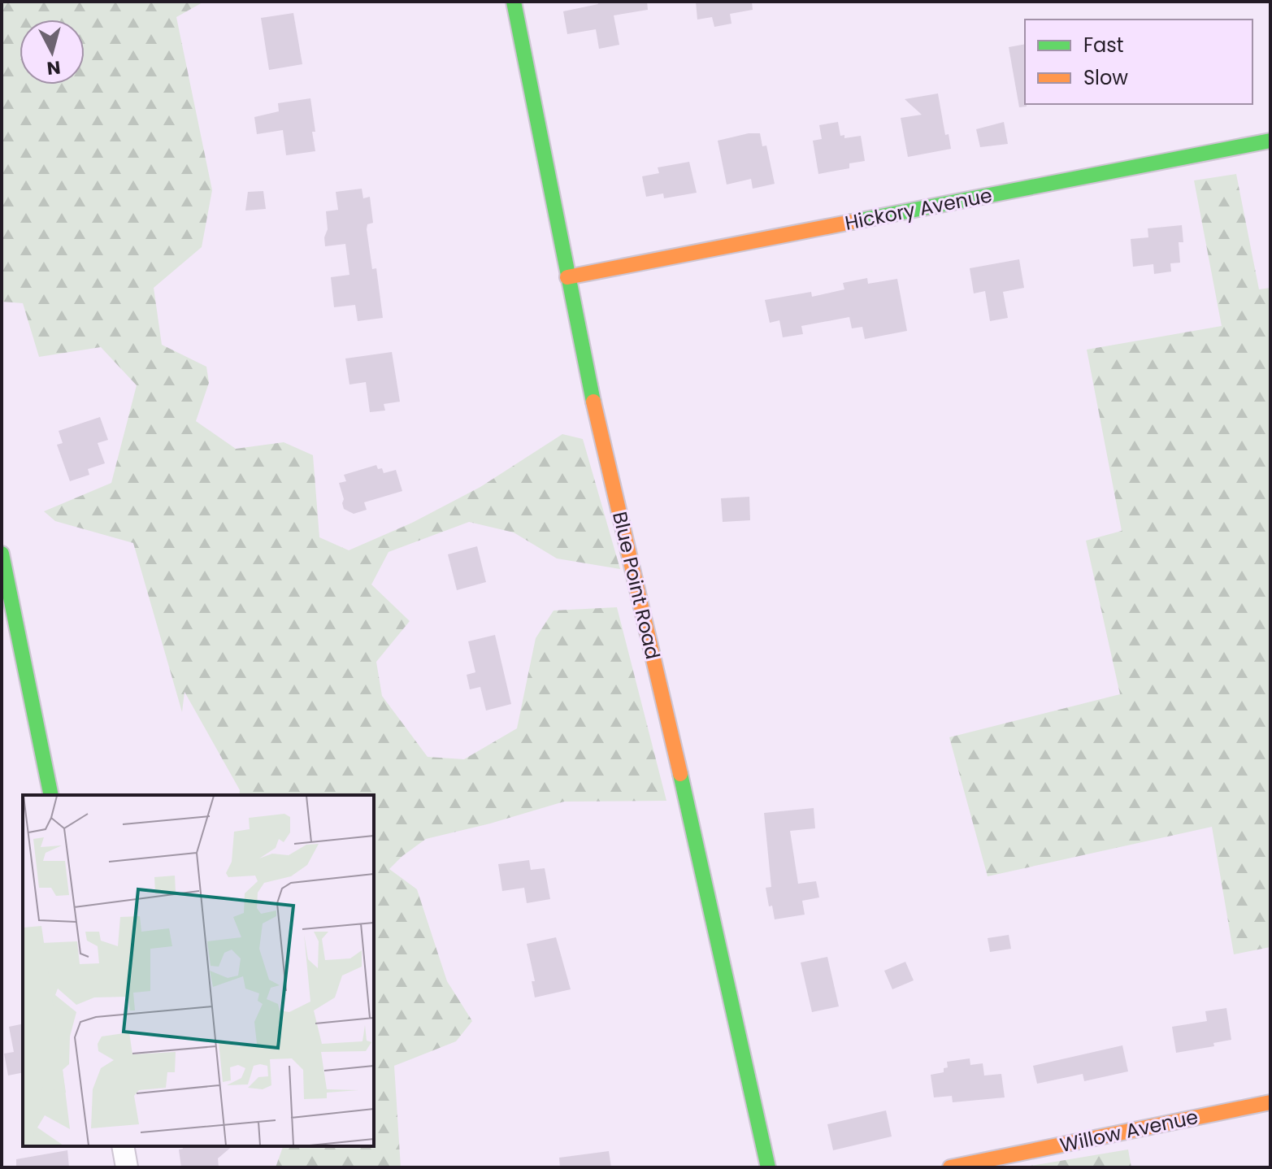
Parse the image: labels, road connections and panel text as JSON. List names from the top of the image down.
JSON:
{
  "streets": {
    "street": ["Hickory Avenue", "Blue Point Road", "Willow Avenue"]
  },
  "crossings": [
    ["Hickory Avenue", "Blue Point Road"]
  ],
  "legend": ["Fast", "Slow"],
  "north": "bottom"
}
